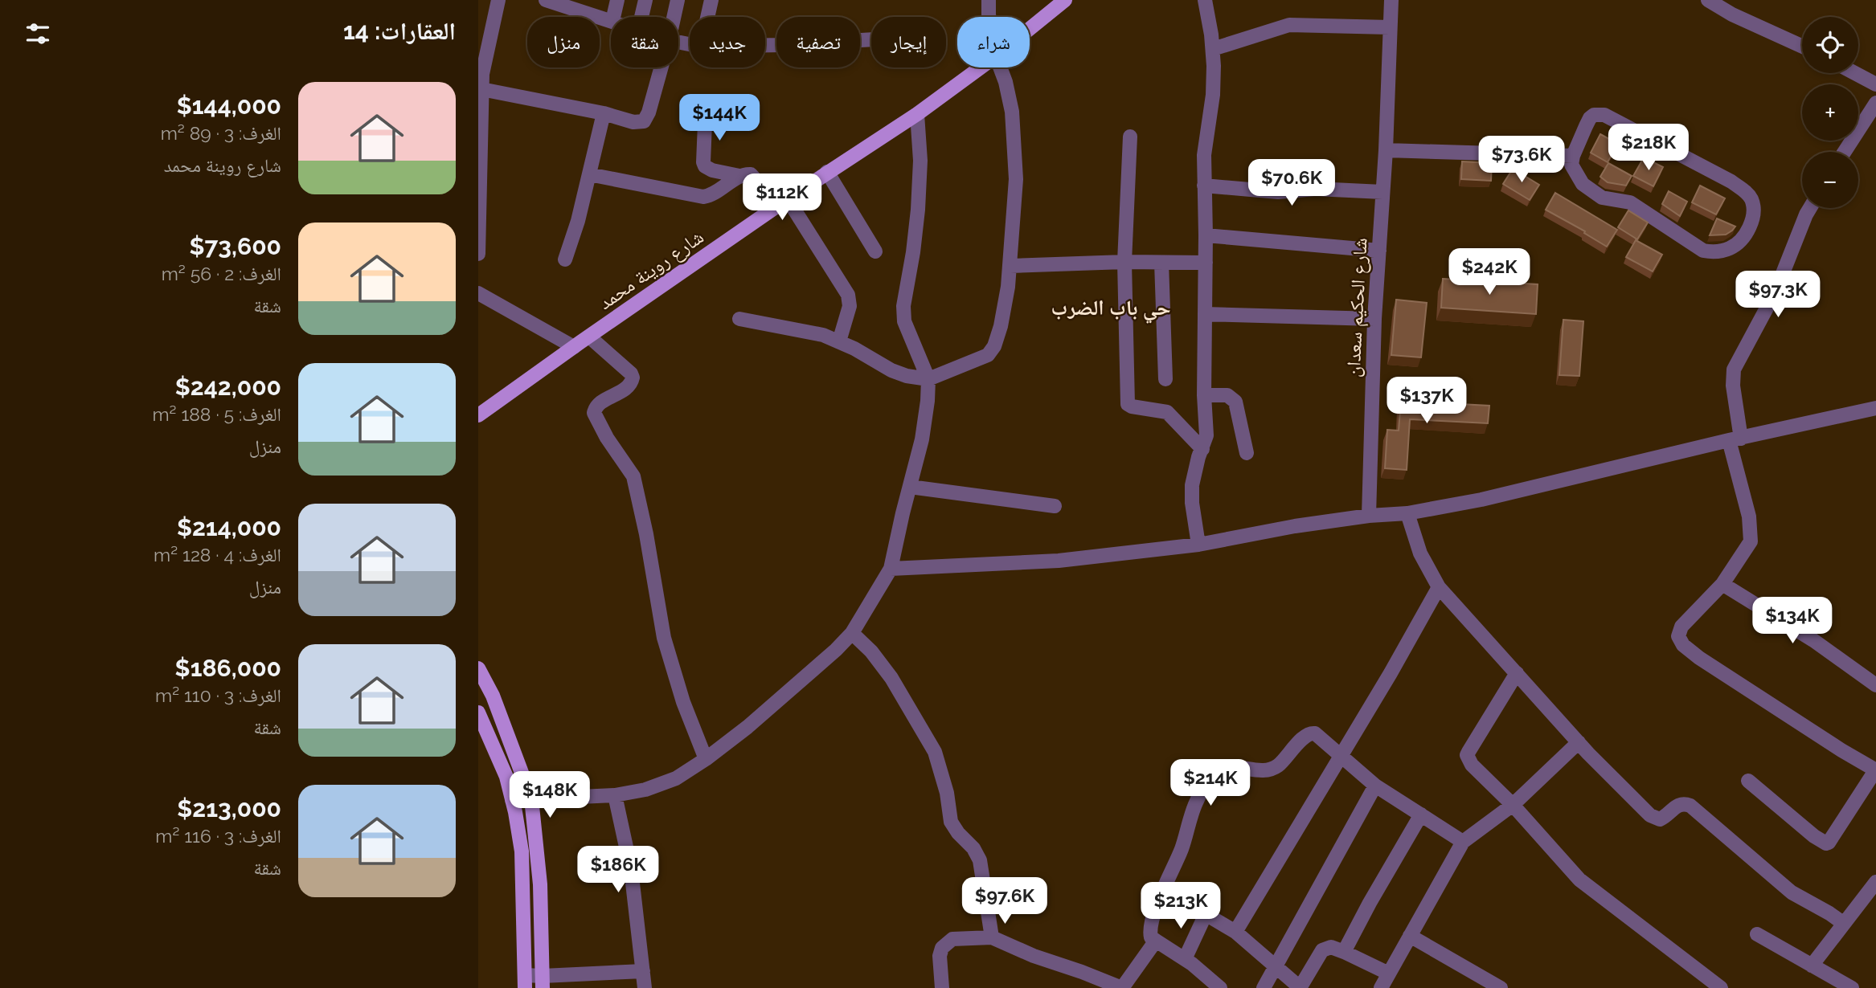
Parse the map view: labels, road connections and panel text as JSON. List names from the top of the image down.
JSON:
{
  "streets": {
    "main road": ["شارع روينة محمد"],
    "street": ["شارع الحكيم سعدان"]
  },
  "districts": ["حي باب الضرب"],
  "page": {
    "heading": "العقارات: 14",
    "map_buttons": ["+", "−"],
    "chip": [
      "شراء",
      "إيجار",
      "تصفية",
      "جديد",
      "شقة",
      "منزل"
    ],
    "list": [
      {
        "name": "$144,000",
        "note": "الغرف: 3 · 89 m² · شارع روينة محمد"
      },
      {
        "name": "$73,600",
        "note": "الغرف: 2 · 56 m² · شقة"
      },
      {
        "name": "$242,000",
        "note": "الغرف: 5 · 188 m² · منزل"
      },
      {
        "name": "$214,000",
        "note": "الغرف: 4 · 128 m² · منزل"
      },
      {
        "name": "$186,000",
        "note": "الغرف: 3 · 110 m² · شقة"
      },
      {
        "name": "$213,000",
        "note": "الغرف: 3 · 116 m² · شقة"
      }
    ],
    "price": [
      "$144K",
      "$218K",
      "$73.6K",
      "$70.6K",
      "$112K",
      "$242K",
      "$97.3K",
      "$137K",
      "$134K",
      "$214K",
      "$148K",
      "$186K",
      "$97.6K",
      "$213K"
    ]
  }
}
